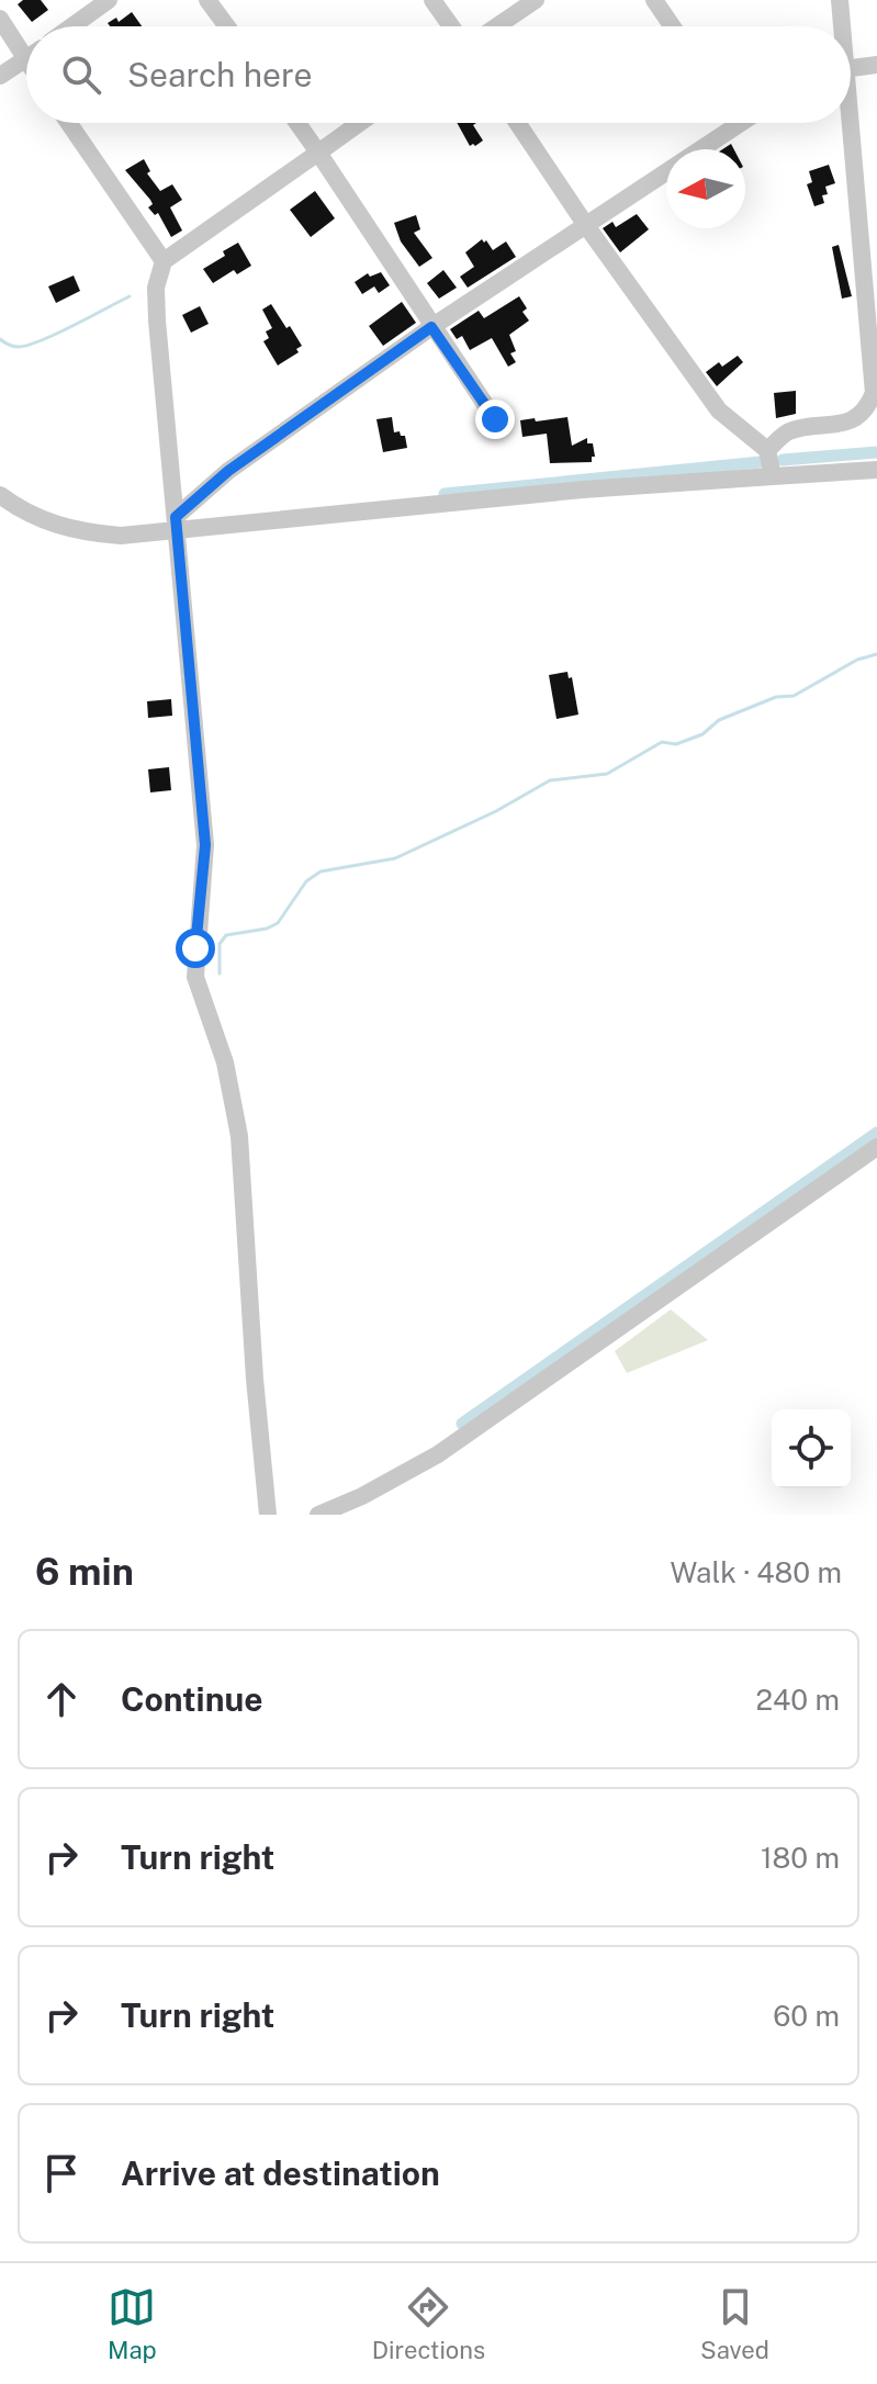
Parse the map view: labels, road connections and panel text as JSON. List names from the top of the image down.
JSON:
{
  "north": "left",
  "page": {
    "search": "Search here",
    "heading": ["6 min", "Walk · 480 m"],
    "list": [
      ["Continue", "240 m"],
      ["Turn right", "180 m"],
      ["Turn right", "60 m"],
      "Arrive at destination"
    ],
    "nav": ["Map", "Directions", "Saved"]
  }
}
